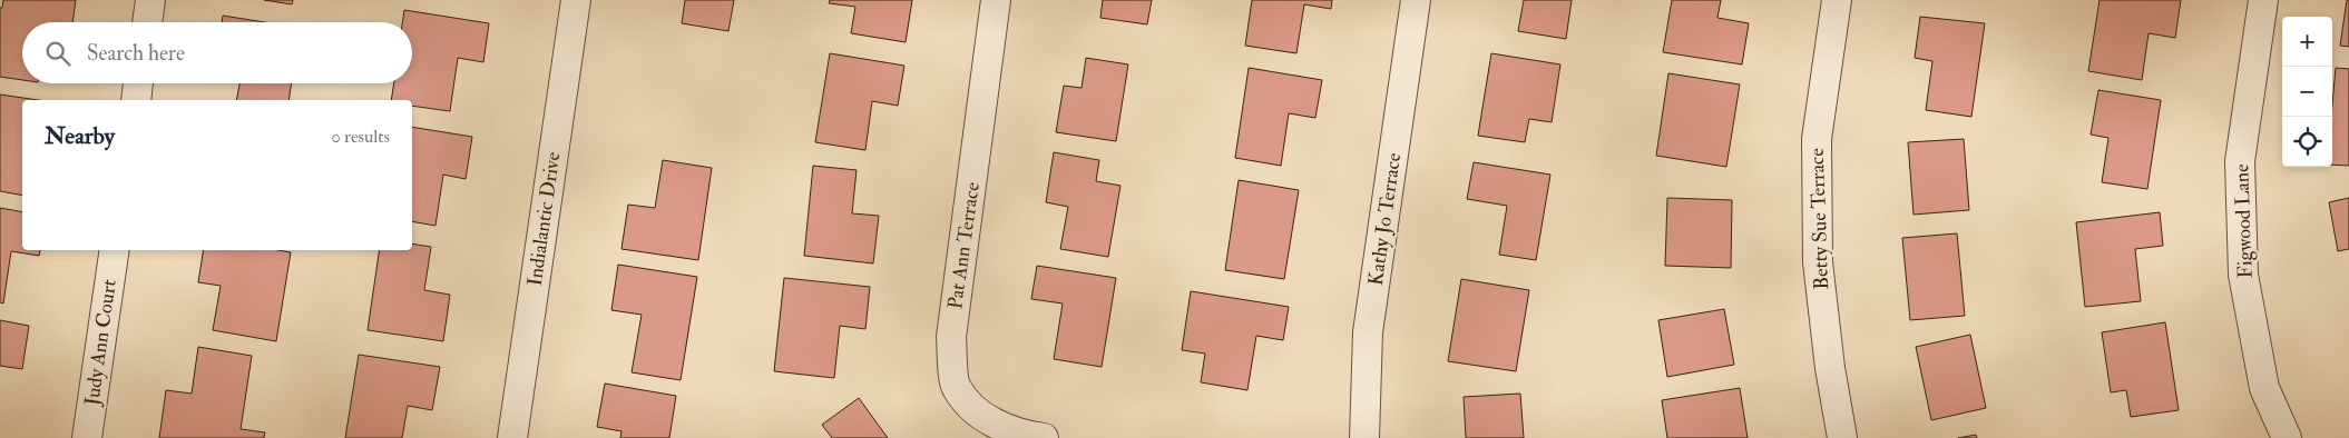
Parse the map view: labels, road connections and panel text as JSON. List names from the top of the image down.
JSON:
{
  "streets": {
    "street": [
      "Indialantic Drive",
      "Kathy Jo Terrace",
      "Betty Sue Terrace",
      "Figwood Lane",
      "Pat Ann Terrace",
      "Judy Ann Court"
    ]
  },
  "page": {
    "map_buttons": ["+", "−"],
    "search": "Search here",
    "heading": ["Nearby", "0 results"]
  }
}
